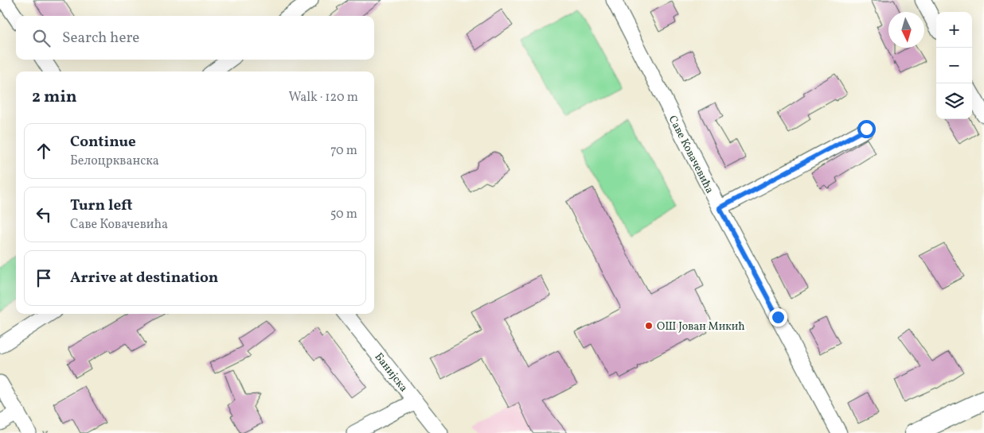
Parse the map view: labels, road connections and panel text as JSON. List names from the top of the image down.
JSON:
{
  "streets": {
    "street": ["Саве Ковачевића", "Банијска"]
  },
  "places": ["ОШ Јован Микић"],
  "north": "bottom",
  "page": {
    "map_buttons": ["+", "−"],
    "search": "Search here",
    "heading": ["2 min", "Walk · 120 m"],
    "list": [
      ["Continue", "Белоцркванска", "70 m"],
      ["Turn left", "Саве Ковачевића", "50 m"],
      "Arrive at destination"
    ]
  }
}
